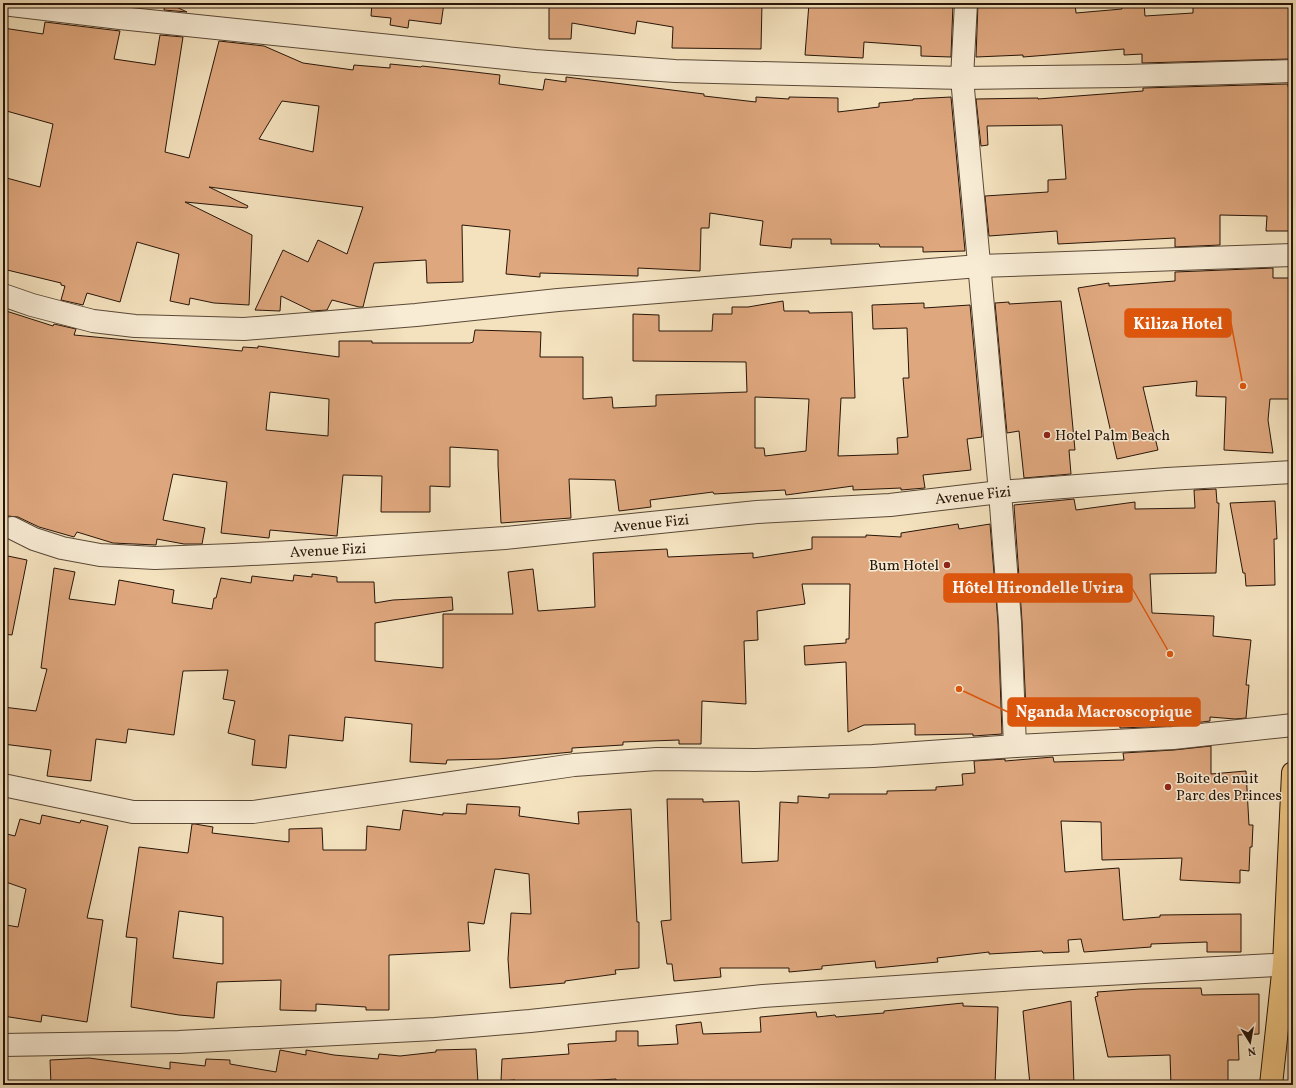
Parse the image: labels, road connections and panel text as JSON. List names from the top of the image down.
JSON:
{
  "streets": {
    "street": ["Avenue Fizi"]
  },
  "places": [
    "Kiliza Hotel",
    "Hotel Palm Beach",
    "Bum Hotel",
    "Hôtel Hirondelle Uvira",
    "Nganda Macroscopique",
    "Boite de nuit Parc des Princes"
  ],
  "north": "bottom"
}
